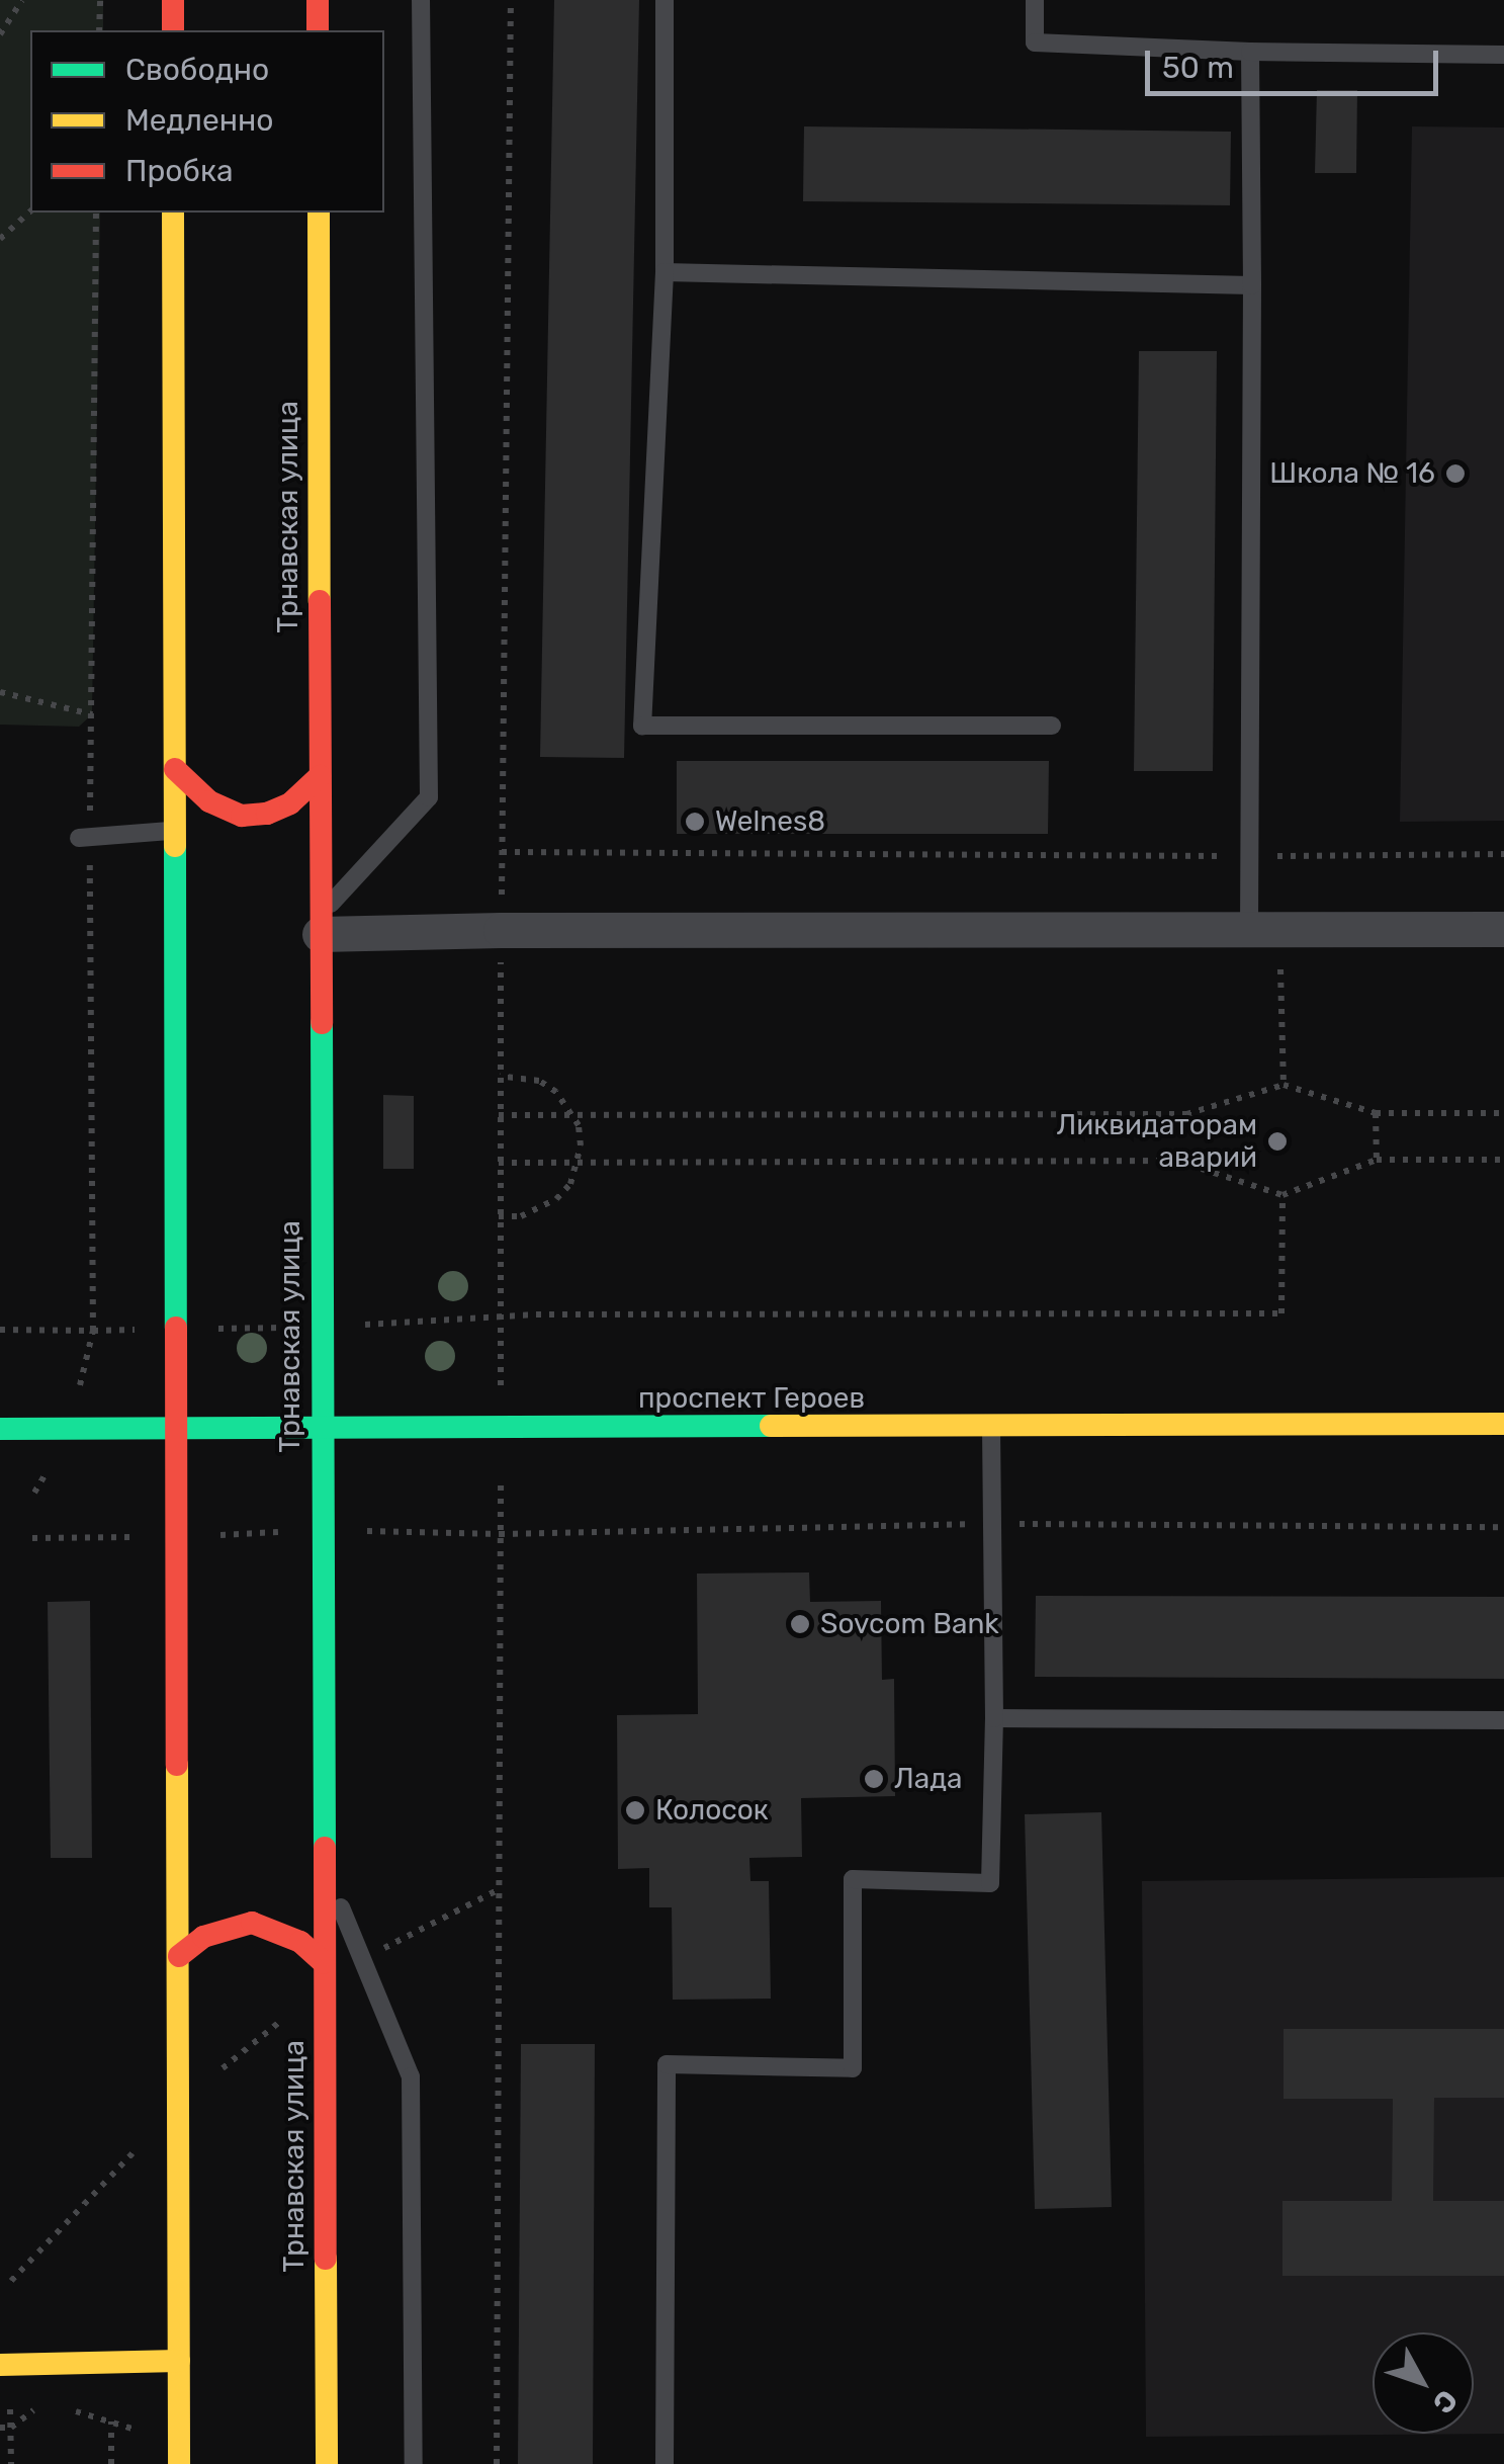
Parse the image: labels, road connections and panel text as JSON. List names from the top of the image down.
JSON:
{
  "streets": {
    "main road": ["Трнавская улица", "проспект Героев"]
  },
  "crossings": [
    ["Трнавская улица", "проспект Героев"]
  ],
  "places": [
    "Школа № 16",
    "Welnes8",
    "Ликвидаторам аварий",
    "Sovcom Bank",
    "Лада",
    "Колосок"
  ],
  "legend": ["Свободно", "Медленно", "Пробка"],
  "scale_bar": "50 m",
  "north": "bottom right"
}
